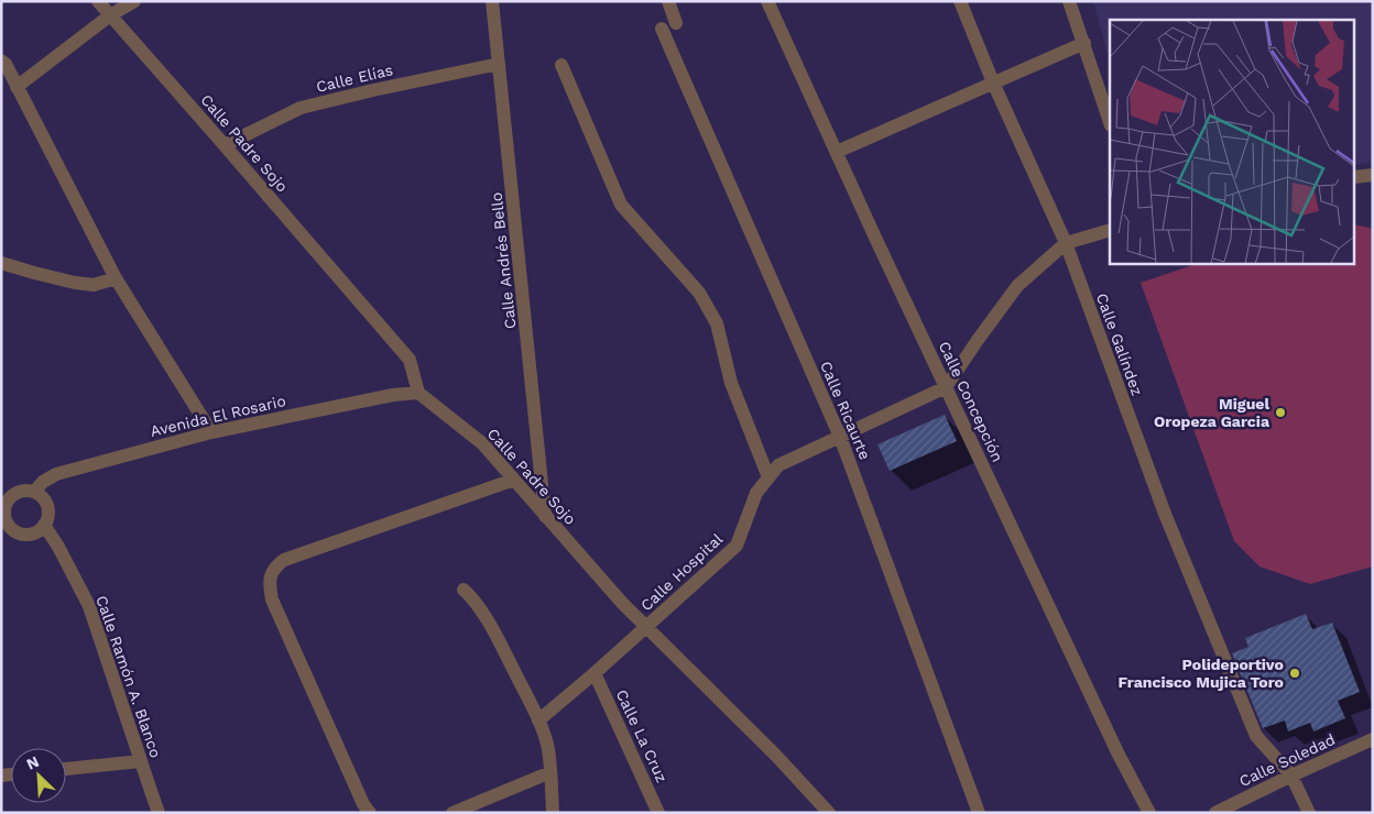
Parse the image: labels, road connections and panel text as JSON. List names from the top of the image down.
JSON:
{
  "streets": {
    "street": [
      "Calle Elías",
      "Calle Padre Sojo",
      "Calle Andrés Bello",
      "Calle Galíndez",
      "Calle Concepción",
      "Calle Ricaurte",
      "Avenida El Rosario",
      "Calle Hospital",
      "Calle Ramón A. Blanco",
      "Calle La Cruz",
      "Calle Soledad"
    ]
  },
  "crossings": [
    ["Calle Elías", "Calle Padre Sojo"],
    ["Calle Elías", "Calle Andrés Bello"],
    ["Calle Padre Sojo", "Calle Andrés Bello"],
    ["Calle Padre Sojo", "Avenida El Rosario"],
    ["Calle Padre Sojo", "Calle Hospital"],
    ["Calle Galíndez", "Calle Soledad"],
    ["Calle Concepción", "Calle Hospital"],
    ["Calle Ricaurte", "Calle Hospital"],
    ["Avenida El Rosario", "Calle Ramón A. Blanco"],
    ["Calle Hospital", "Calle La Cruz"]
  ],
  "places": ["Miguel Oropeza Garcia", "Polideportivo Francisco Mujica Toro"],
  "north": "top left"
}
